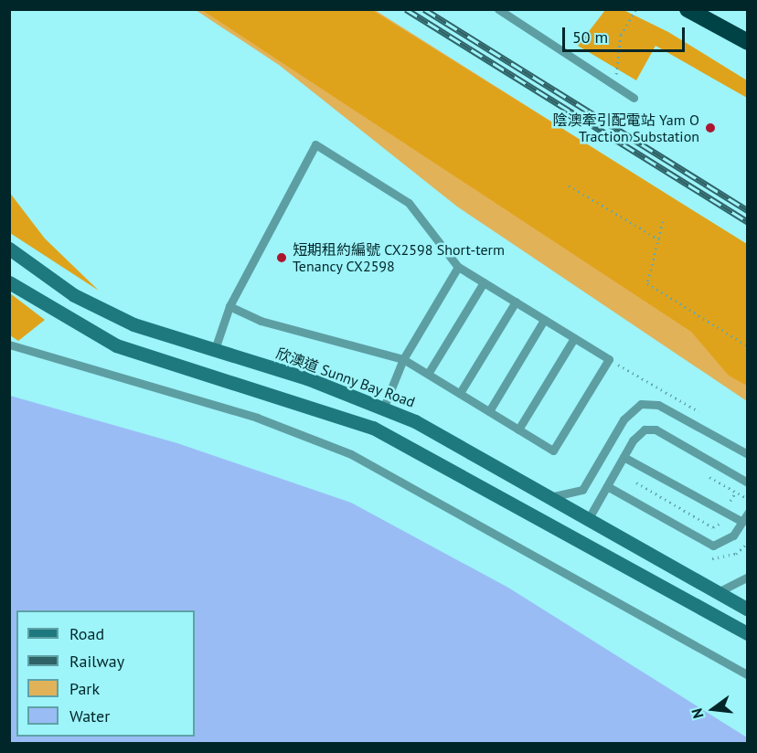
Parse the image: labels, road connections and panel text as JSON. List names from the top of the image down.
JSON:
{
  "streets": {
    "main road": ["欣澳道 Sunny Bay Road"]
  },
  "places": ["陰澳牽引配電站 Yam O Traction Substation", "短期租約編號 CX2598 Short-term Tenancy CX2598"],
  "legend": [
    "Road",
    "Railway",
    "Park",
    "Water"
  ],
  "scale_bar": "50 m",
  "north": "left"
}
